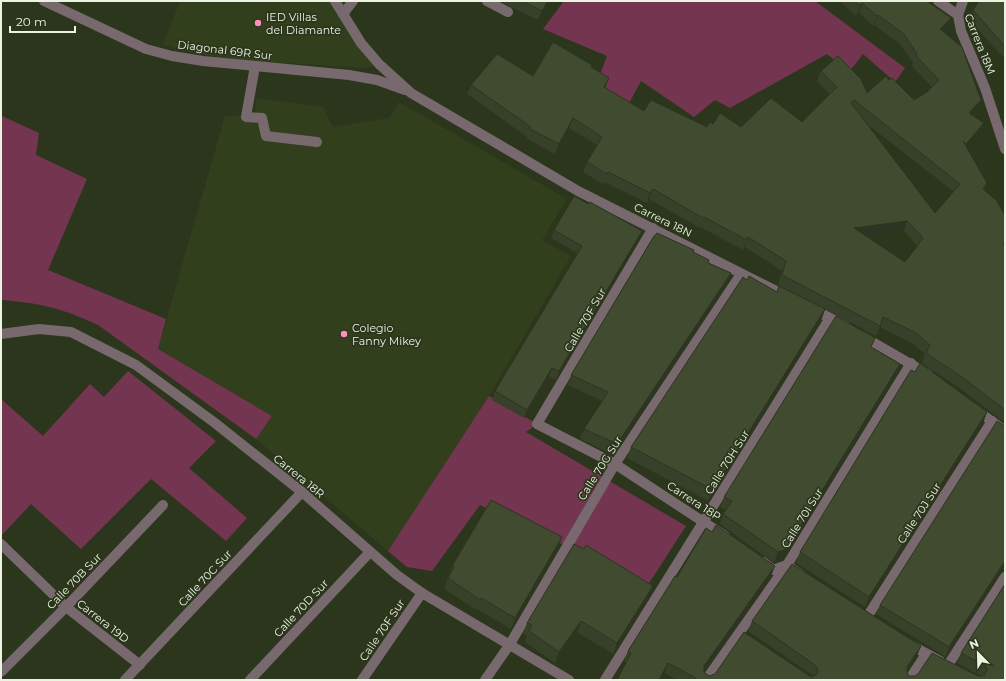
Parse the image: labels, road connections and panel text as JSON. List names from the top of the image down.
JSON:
{
  "streets": {
    "street": [
      "Carrera 18M",
      "Diagonal 69R Sur",
      "Carrera 18N",
      "Calle 70F Sur",
      "Calle 70H Sur",
      "Calle 70G Sur",
      "Carrera 18R",
      "Carrera 18P",
      "Calle 70J Sur",
      "Calle 70I Sur",
      "Calle 70C Sur",
      "Calle 70B Sur",
      "Calle 70D Sur",
      "Carrera 19D"
    ]
  },
  "crossings": [
    ["Diagonal 69R Sur", "Carrera 18N"],
    ["Carrera 18N", "Calle 70F Sur"],
    ["Carrera 18N", "Calle 70H Sur"],
    ["Carrera 18N", "Calle 70G Sur"],
    ["Carrera 18N", "Calle 70I Sur"],
    ["Calle 70F Sur", "Carrera 18R"],
    ["Calle 70F Sur", "Carrera 18P"],
    ["Calle 70H Sur", "Carrera 18P"],
    ["Calle 70G Sur", "Carrera 18R"],
    ["Calle 70G Sur", "Carrera 18P"],
    ["Carrera 18R", "Calle 70C Sur"],
    ["Carrera 18R", "Calle 70D Sur"],
    ["Calle 70C Sur", "Carrera 19D"],
    ["Calle 70B Sur", "Carrera 19D"]
  ],
  "places": ["IED Villas del Diamante", "Colegio Fanny Mikey"],
  "scale_bar": "20 m",
  "north": "top left"
}
